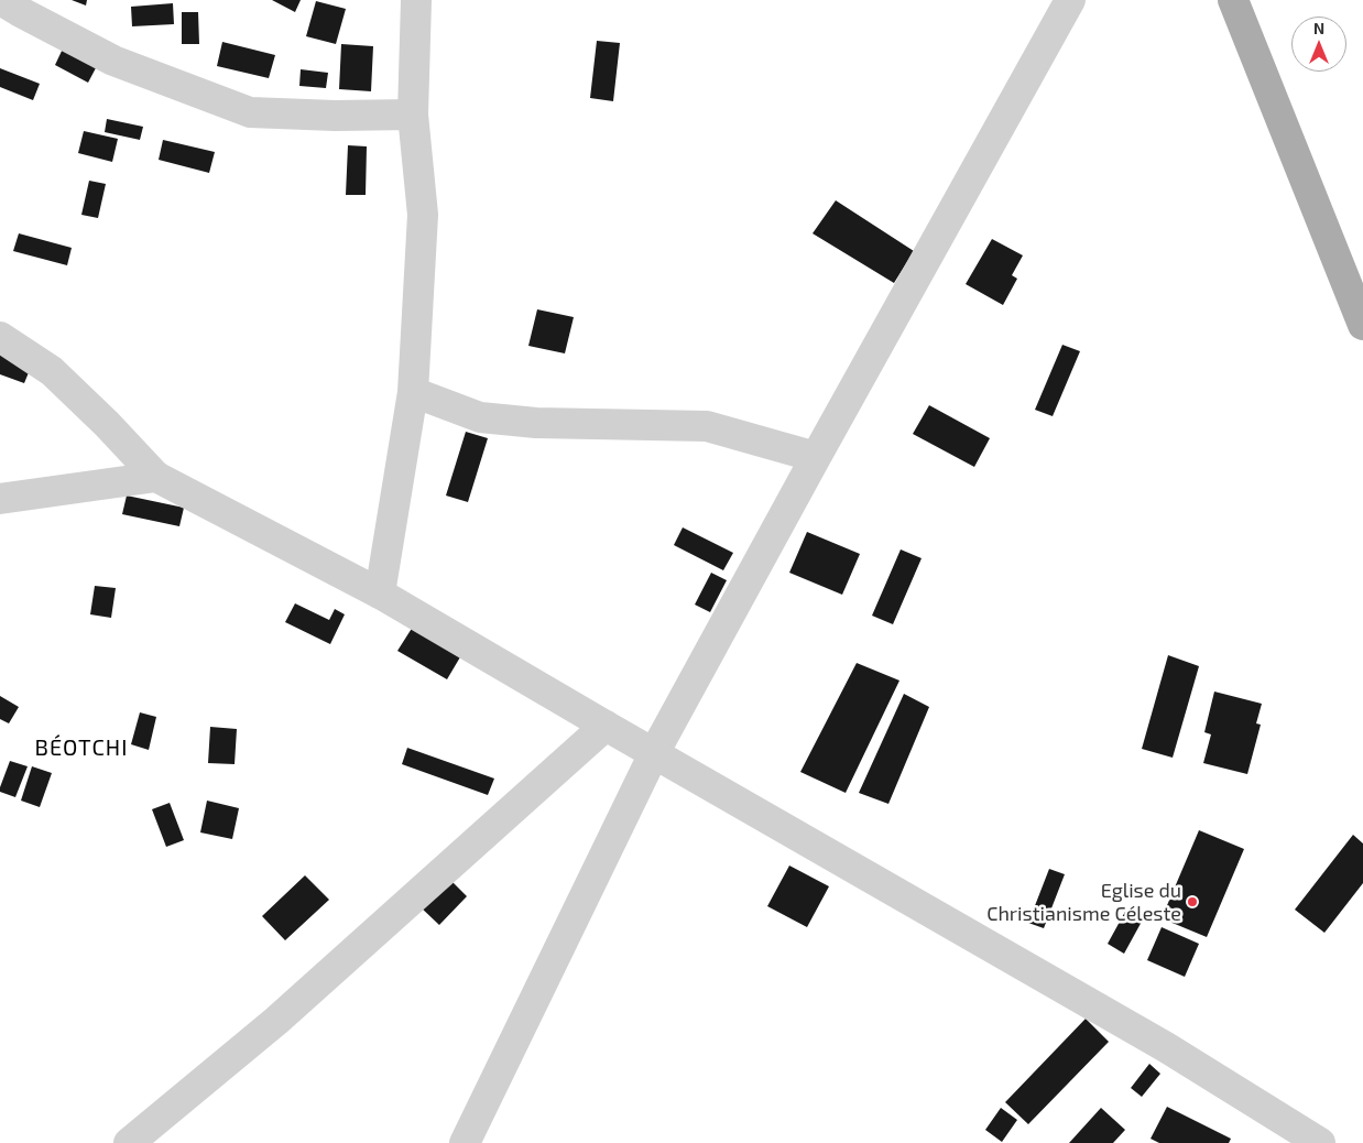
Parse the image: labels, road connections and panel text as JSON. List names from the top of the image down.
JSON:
{
  "districts": ["BÉOTCHI"],
  "places": ["Eglise du Christianisme Céleste"],
  "north": "top"
}
